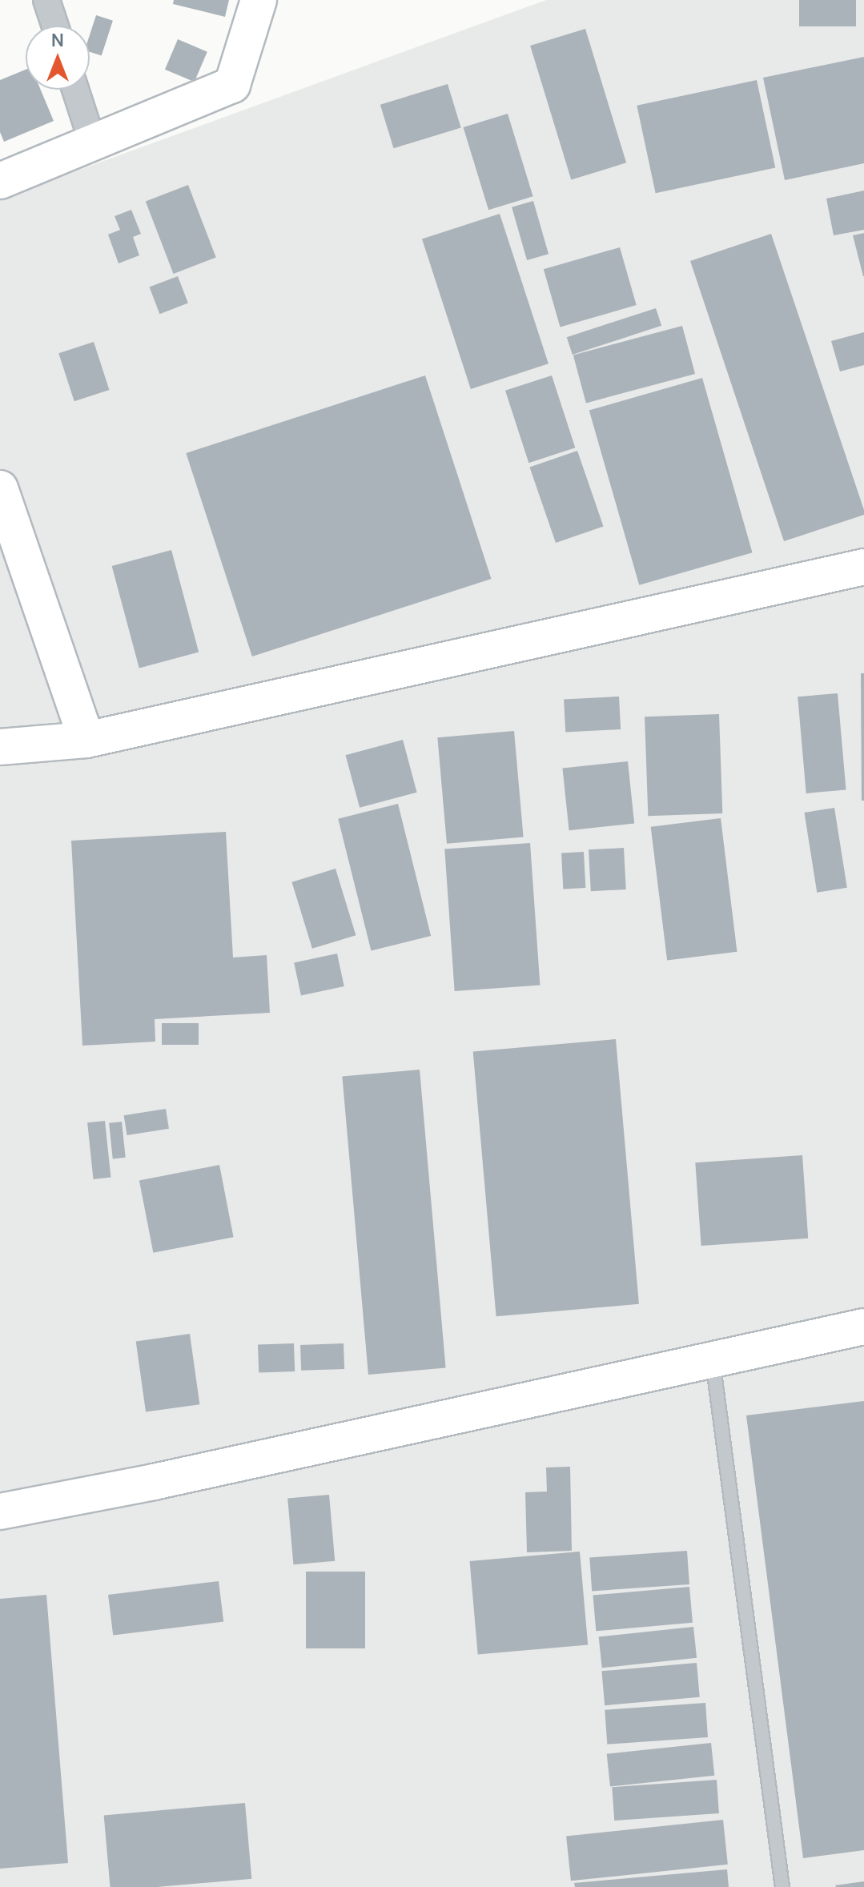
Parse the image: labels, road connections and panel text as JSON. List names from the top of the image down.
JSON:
{
  "north": "top"
}
